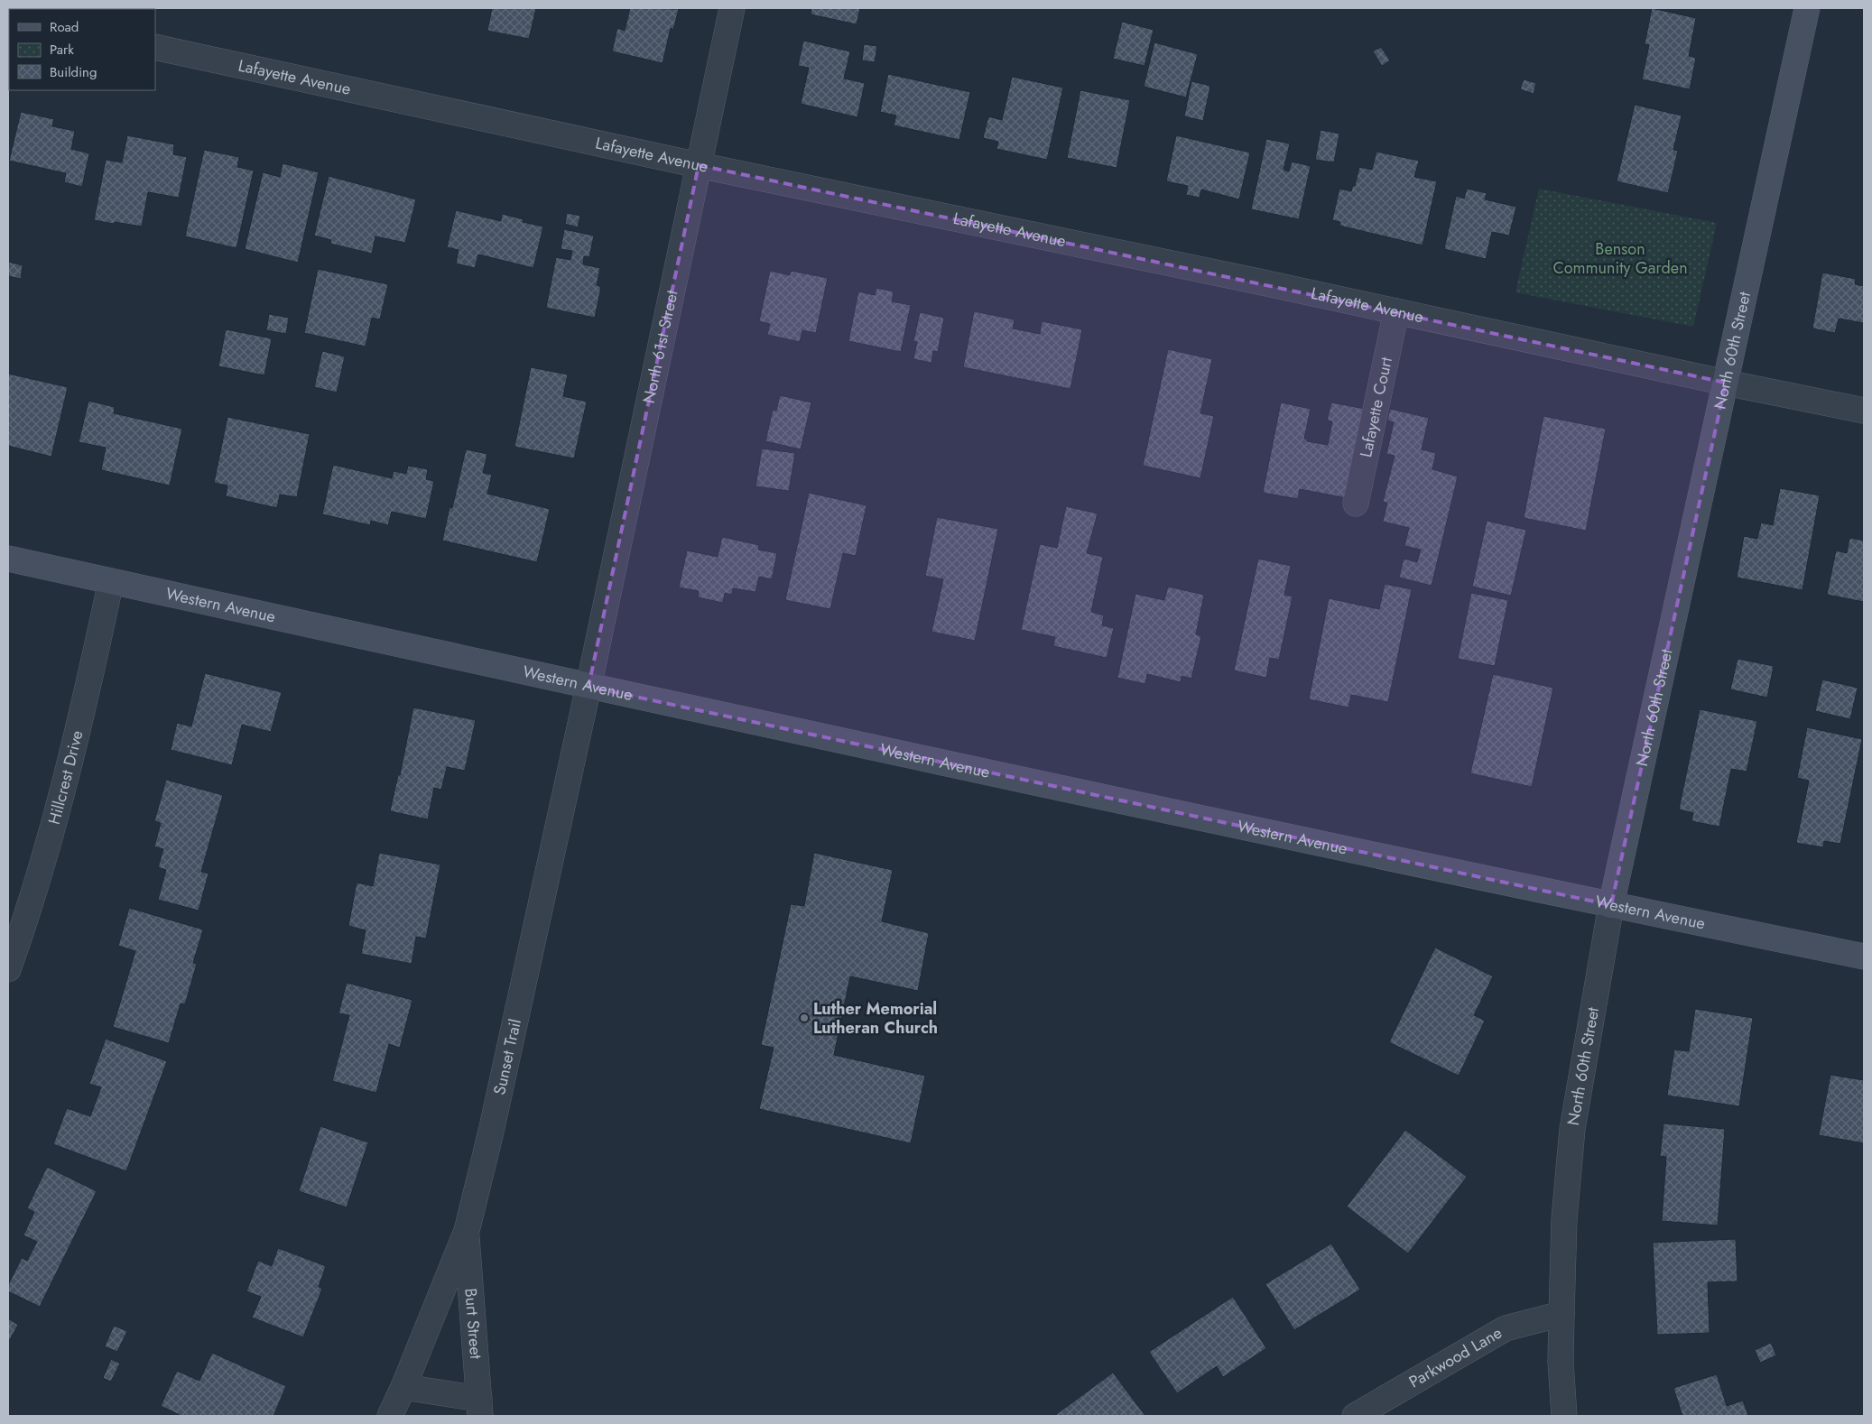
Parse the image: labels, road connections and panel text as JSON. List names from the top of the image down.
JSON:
{
  "streets": {
    "street": [
      "Lafayette Avenue",
      "North 61st Street",
      "North 60th Street",
      "Lafayette Court",
      "Western Avenue",
      "Hillcrest Drive",
      "Sunset Trail",
      "Burt Street",
      "Parkwood Lane"
    ]
  },
  "crossings": [
    ["Lafayette Avenue", "North 61st Street"],
    ["Lafayette Avenue", "North 60th Street"],
    ["Lafayette Avenue", "Lafayette Court"],
    ["North 61st Street", "Western Avenue"],
    ["North 61st Street", "Sunset Trail"],
    ["North 60th Street", "Western Avenue"],
    ["North 60th Street", "Parkwood Lane"],
    ["Western Avenue", "Hillcrest Drive"],
    ["Western Avenue", "Sunset Trail"],
    ["Sunset Trail", "Burt Street"]
  ],
  "parks": ["Benson Community Garden"],
  "places": ["Luther Memorial Lutheran Church"],
  "legend": ["Road", "Park", "Building"]
}
